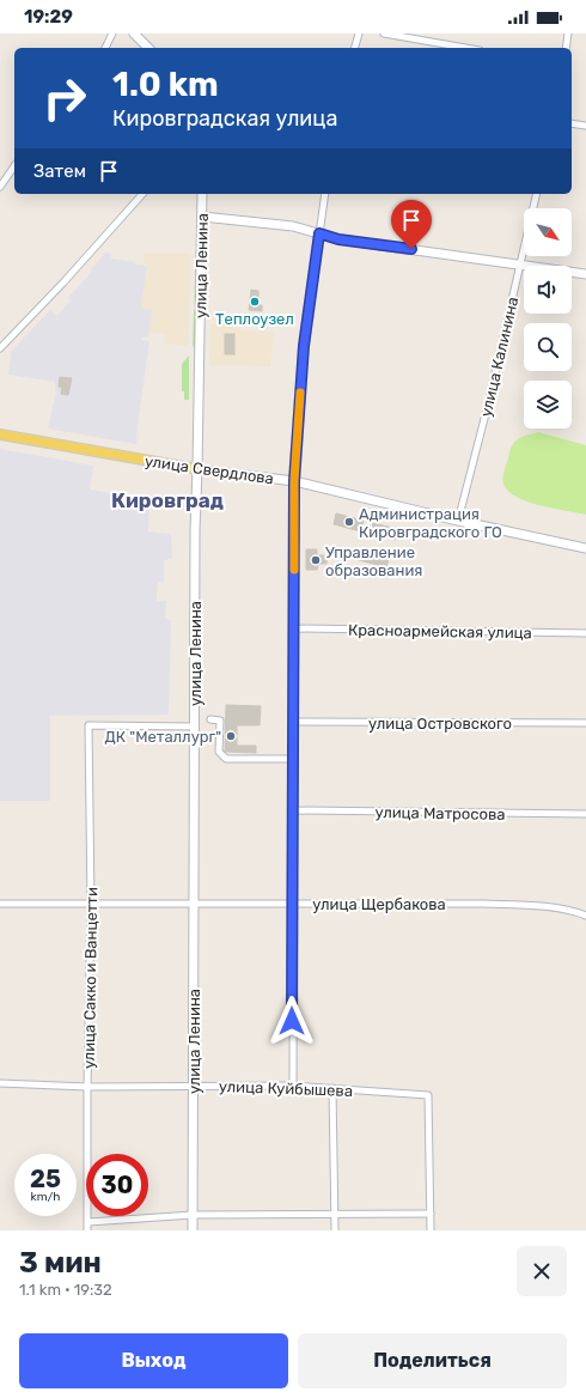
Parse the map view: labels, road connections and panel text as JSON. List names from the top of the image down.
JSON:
{
  "streets": {
    "main road": ["улица Ленина", "улица Свердлова"],
    "street": [
      "улица Калинина",
      "Красноармейская улица",
      "улица Островского",
      "улица Матросова",
      "улица Щербакова",
      "улица Сакко и Ванцетти",
      "улица Куйбышева"
    ]
  },
  "crossings": [
    ["улица Ленина", "улица Свердлова"],
    ["улица Ленина", "улица Щербакова"],
    ["улица Ленина", "улица Сакко и Ванцетти"],
    ["улица Ленина", "улица Куйбышева"],
    ["улица Калинина", "улица Свердлова"],
    ["улица Щербакова", "улица Сакко и Ванцетти"],
    ["улица Сакко и Ванцетти", "улица Куйбышева"]
  ],
  "districts": ["Кировград"],
  "places": [
    "Теплоузел",
    "Администрация Кировградского ГО",
    "Управление образования",
    "ДК \"Металлург\""
  ],
  "north": "bottom right",
  "page": {
    "status": "19:29",
    "turn": ["1.0 km", "Кировградская улица"],
    "then": "Затем",
    "speed": "25 km/h",
    "limit": "30",
    "heading": ["3 мин", "1.1 km · 19:32"],
    "buttons": ["Выход", "Поделиться"]
  }
}
